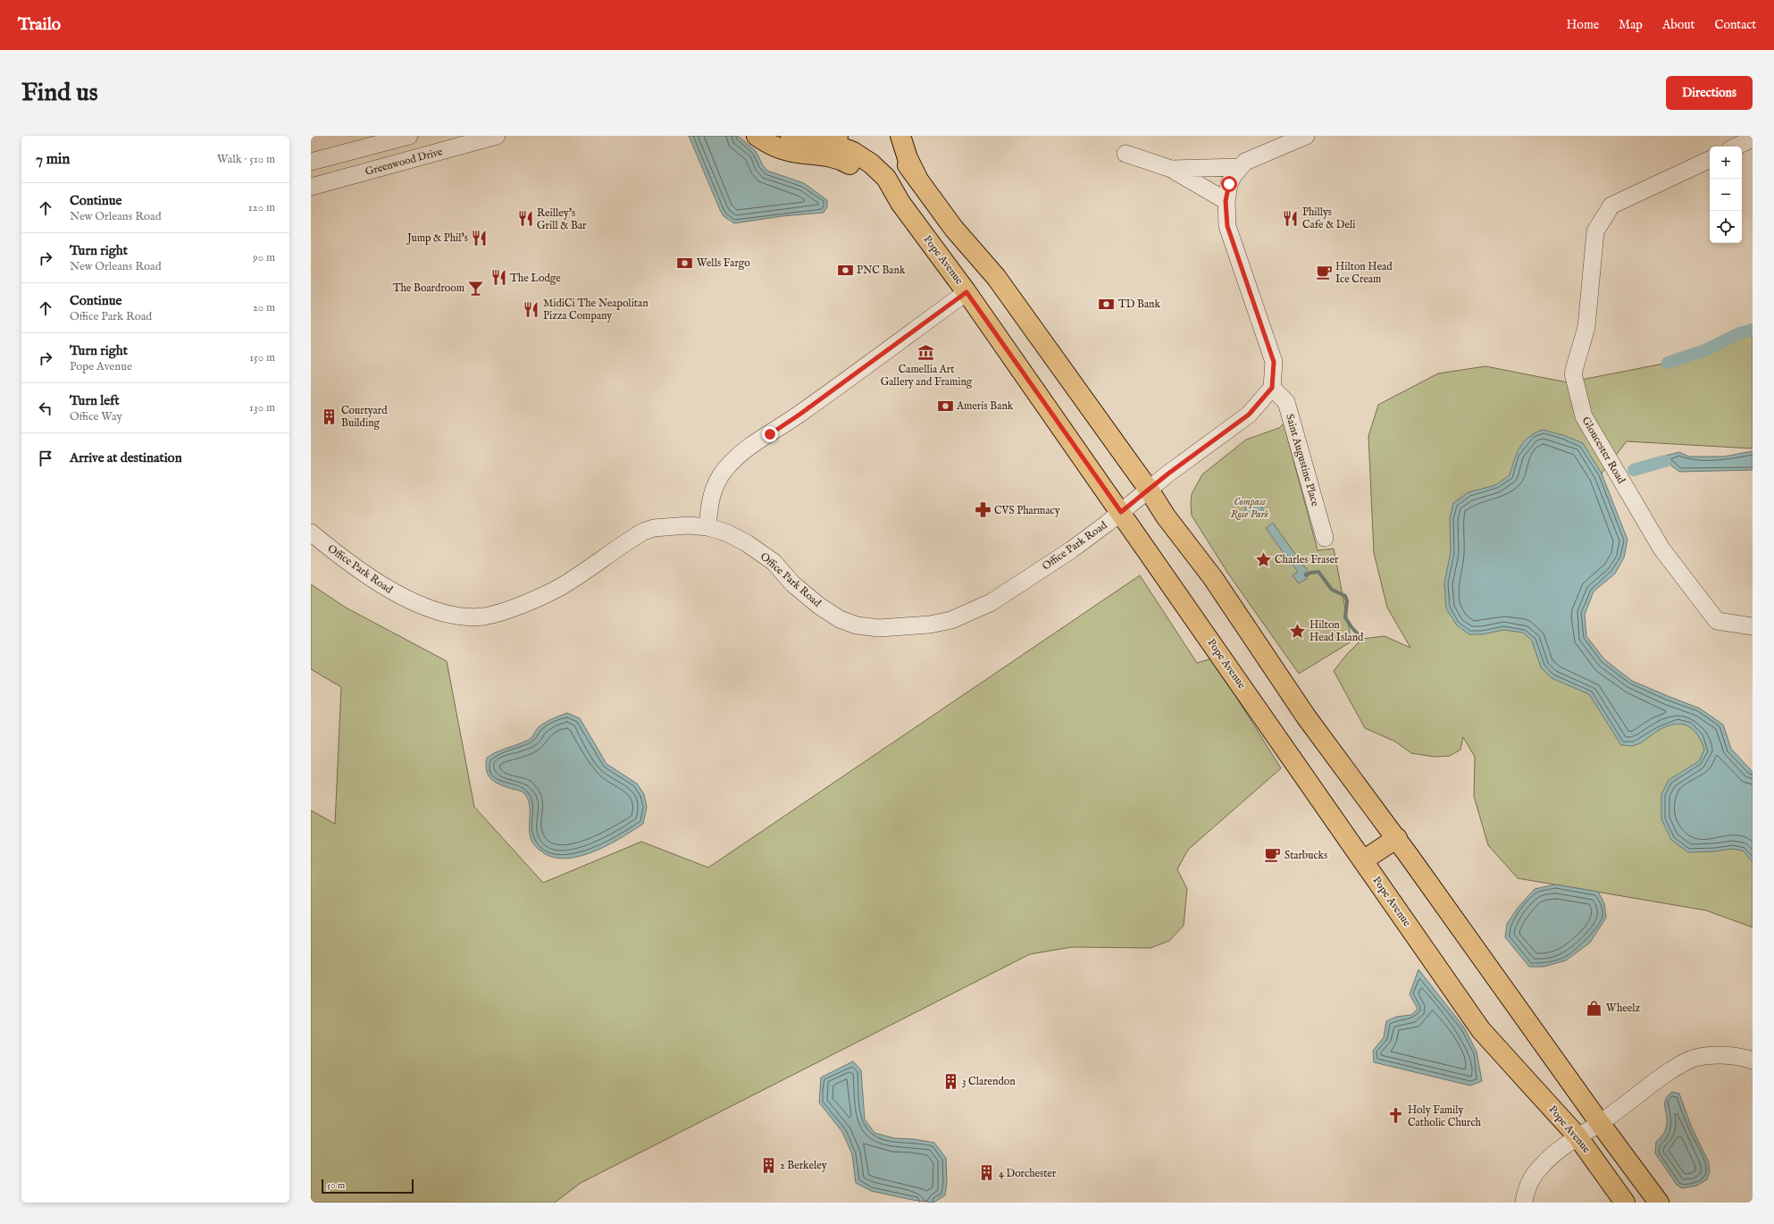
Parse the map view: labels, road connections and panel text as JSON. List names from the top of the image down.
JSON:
{
  "streets": {
    "main road": ["Pope Avenue"],
    "street": [
      "Greenwood Drive",
      "Gloucester Road",
      "Saint Augustine Place",
      "Office Park Road"
    ]
  },
  "crossings": [
    ["Pope Avenue", "Office Park Road"],
    ["Saint Augustine Place", "Office Park Road"]
  ],
  "parks": ["Compass Rose Park"],
  "places": {
    "restaurant": [
      "Phillys Cafe & Deli",
      "Reilley's Grill & Bar",
      "Jump & Phil's",
      "The Lodge",
      "MidiCi The Neapolitan Pizza Company"
    ],
    "bank": [
      "Wells Fargo",
      "PNC Bank",
      "TD Bank",
      "Ameris Bank"
    ],
    "cafe": ["Hilton Head Ice Cream", "Starbucks"],
    "bar": ["The Boardroom"],
    "museum": ["Camellia Art Gallery and Framing"],
    "building": [
      "Courtyard Building",
      "3 Clarendon",
      "2 Berkeley",
      "4 Dorchester"
    ],
    "pharmacy": ["CVS Pharmacy"],
    "place": ["Charles Fraser", "Hilton Head Island"],
    "shop": ["Wheelz"],
    "church": ["Holy Family Catholic Church"]
  },
  "scale_bar": "50 m",
  "page": {
    "header": "Trailo",
    "nav": [
      "Home",
      "Map",
      "About",
      "Contact"
    ],
    "buttons": "Directions",
    "title": "Find us",
    "heading": ["7 min", "Walk · 510 m"],
    "map_buttons": ["+", "−"],
    "list": [
      ["Continue", "New Orleans Road", "120 m"],
      ["Turn right", "New Orleans Road", "90 m"],
      ["Continue", "Office Park Road", "20 m"],
      ["Turn right", "Pope Avenue", "150 m"],
      ["Turn left", "Office Way", "130 m"],
      "Arrive at destination"
    ],
    "scale": "50 m"
  }
}
